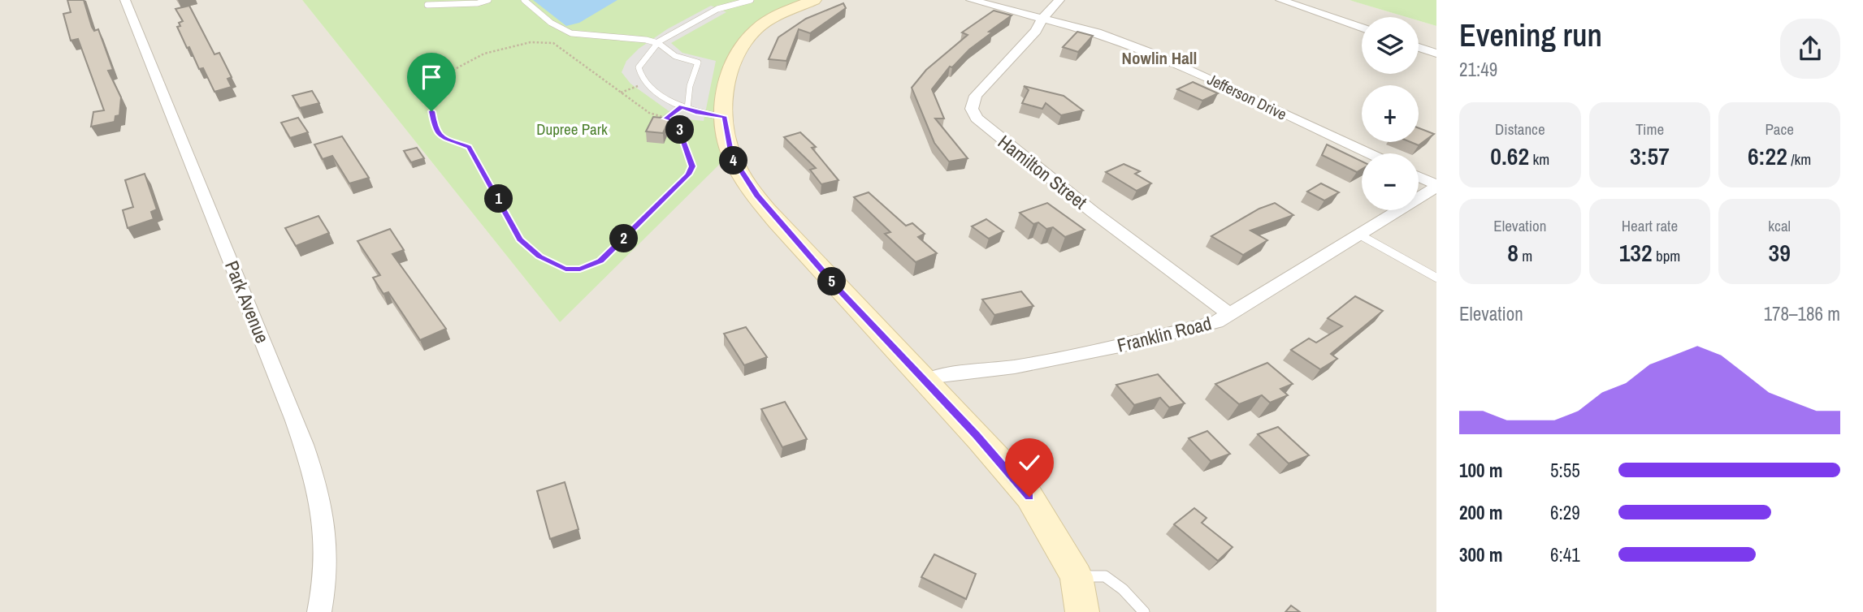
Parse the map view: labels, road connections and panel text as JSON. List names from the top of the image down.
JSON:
{
  "streets": {
    "street": [
      "Jefferson Drive",
      "Hamilton Street",
      "Park Avenue",
      "Franklin Road"
    ]
  },
  "crossings": [
    ["Jefferson Drive", "Hamilton Street"],
    ["Hamilton Street", "Franklin Road"]
  ],
  "districts": ["Nowlin Hall"],
  "parks": ["Dupree Park"],
  "page": {
    "heading": ["Evening run", "21:49"],
    "map_buttons": ["+", "−"],
    "stats": [
      ["Distance", "0.62 km"],
      ["Time", "3:57"],
      ["Pace", "6:22 /km"],
      ["Elevation", "8 m"],
      ["Heart rate", "132 bpm"],
      ["kcal", "39"]
    ],
    "pins": [
      "3",
      "4",
      "1",
      "2",
      "5"
    ],
    "chart": ["Elevation", "178–186 m"],
    "list": [
      {
        "name": "100 m",
        "note": "5:55"
      },
      {
        "name": "200 m",
        "note": "6:29"
      },
      {
        "name": "300 m",
        "note": "6:41"
      }
    ]
  }
}
